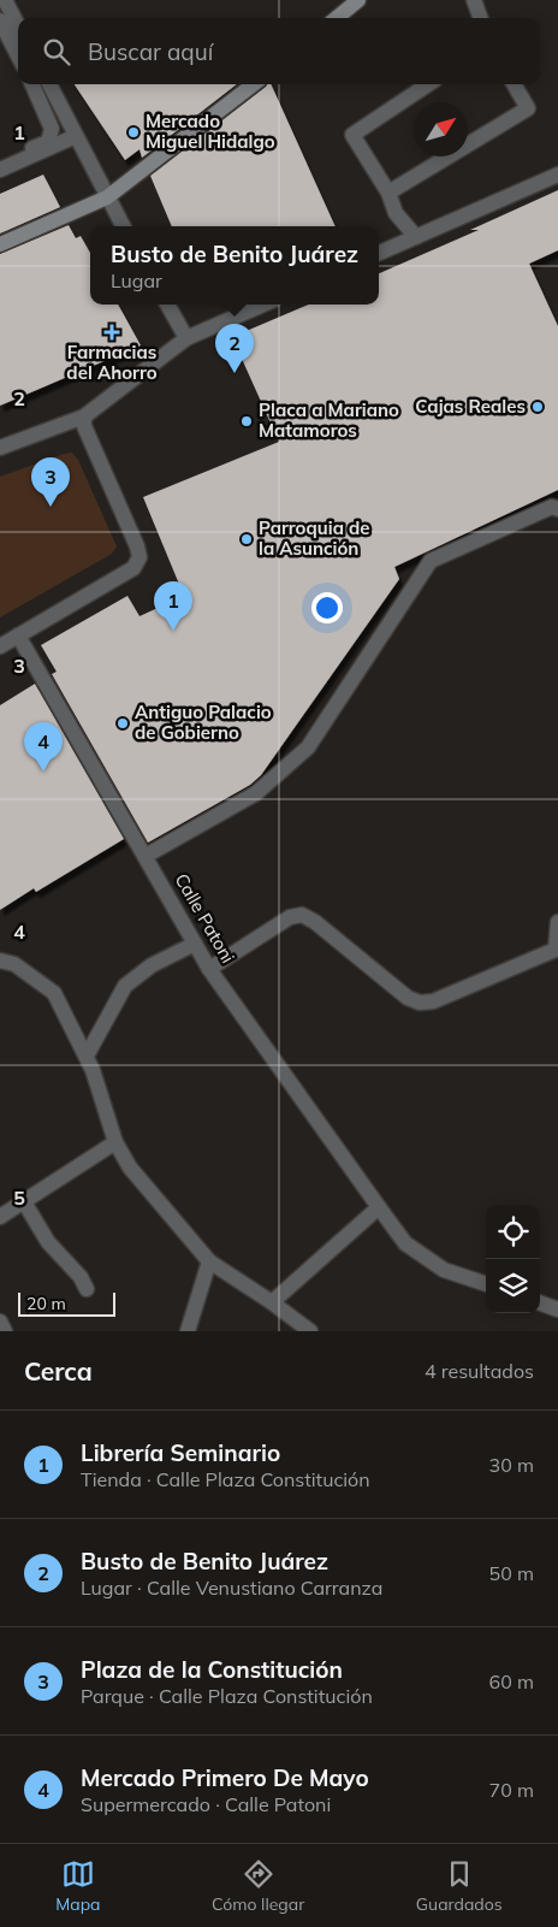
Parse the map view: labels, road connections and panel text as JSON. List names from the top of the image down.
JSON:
{
  "streets": {
    "street": ["Calle Patoni"]
  },
  "places": {
    "other": [
      "Mercado Miguel Hidalgo",
      "Cajas Reales",
      "Placa a Mariano Matamoros",
      "Parroquia de la Asunción",
      "Antiguo Palacio de Gobierno"
    ],
    "health": ["Farmacias del Ahorro"]
  },
  "scale_bar": "20 m",
  "north": "top right",
  "page": {
    "search": "Buscar aquí",
    "popup": ["Busto de Benito Juárez", "Lugar"],
    "pins": [
      "2",
      "3",
      "1",
      "4"
    ],
    "scale": "20 m",
    "heading": ["Cerca", "4 resultados"],
    "list": [
      {
        "mark": "1",
        "name": "Librería Seminario",
        "note": "Tienda · Calle Plaza Constitución",
        "value": "30 m"
      },
      {
        "mark": "2",
        "name": "Busto de Benito Juárez",
        "note": "Lugar · Calle Venustiano Carranza",
        "value": "50 m"
      },
      {
        "mark": "3",
        "name": "Plaza de la Constitución",
        "note": "Parque · Calle Plaza Constitución",
        "value": "60 m"
      },
      {
        "mark": "4",
        "name": "Mercado Primero De Mayo",
        "note": "Supermercado · Calle Patoni",
        "value": "70 m"
      }
    ],
    "nav": ["Mapa", "Cómo llegar", "Guardados"]
  },
  "grid": {
    "rows": [
      "1",
      "2",
      "3",
      "4",
      "5"
    ]
  }
}
